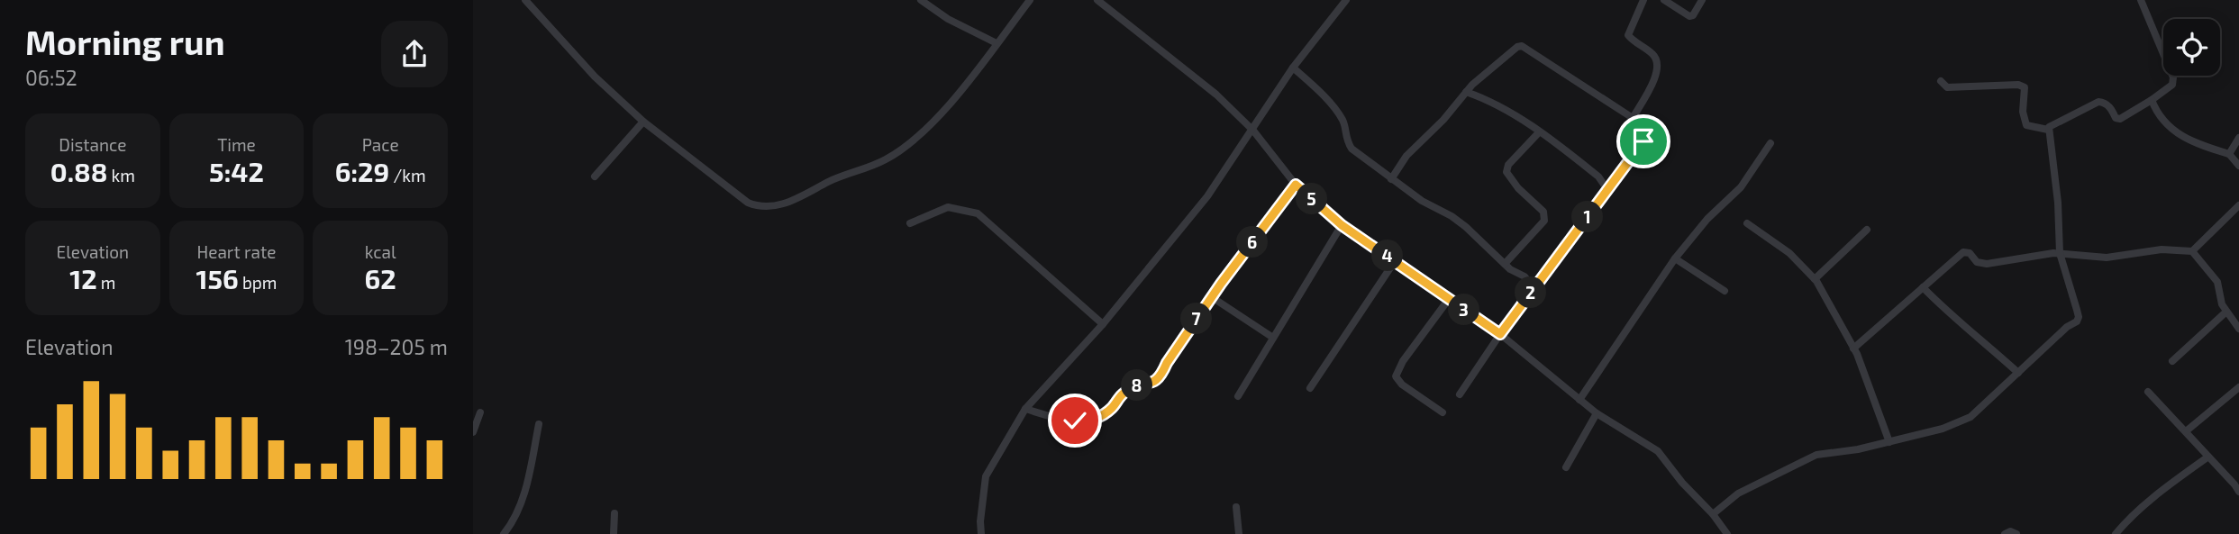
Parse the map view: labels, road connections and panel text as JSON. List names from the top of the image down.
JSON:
{
  "page": {
    "heading": ["Morning run", "06:52"],
    "stats": [
      ["Distance", "0.88 km"],
      ["Time", "5:42"],
      ["Pace", "6:29 /km"],
      ["Elevation", "12 m"],
      ["Heart rate", "156 bpm"],
      ["kcal", "62"]
    ],
    "pins": [
      "5",
      "1",
      "6",
      "4",
      "2",
      "3",
      "7",
      "8"
    ],
    "chart": ["Elevation", "198–205 m"]
  }
}
